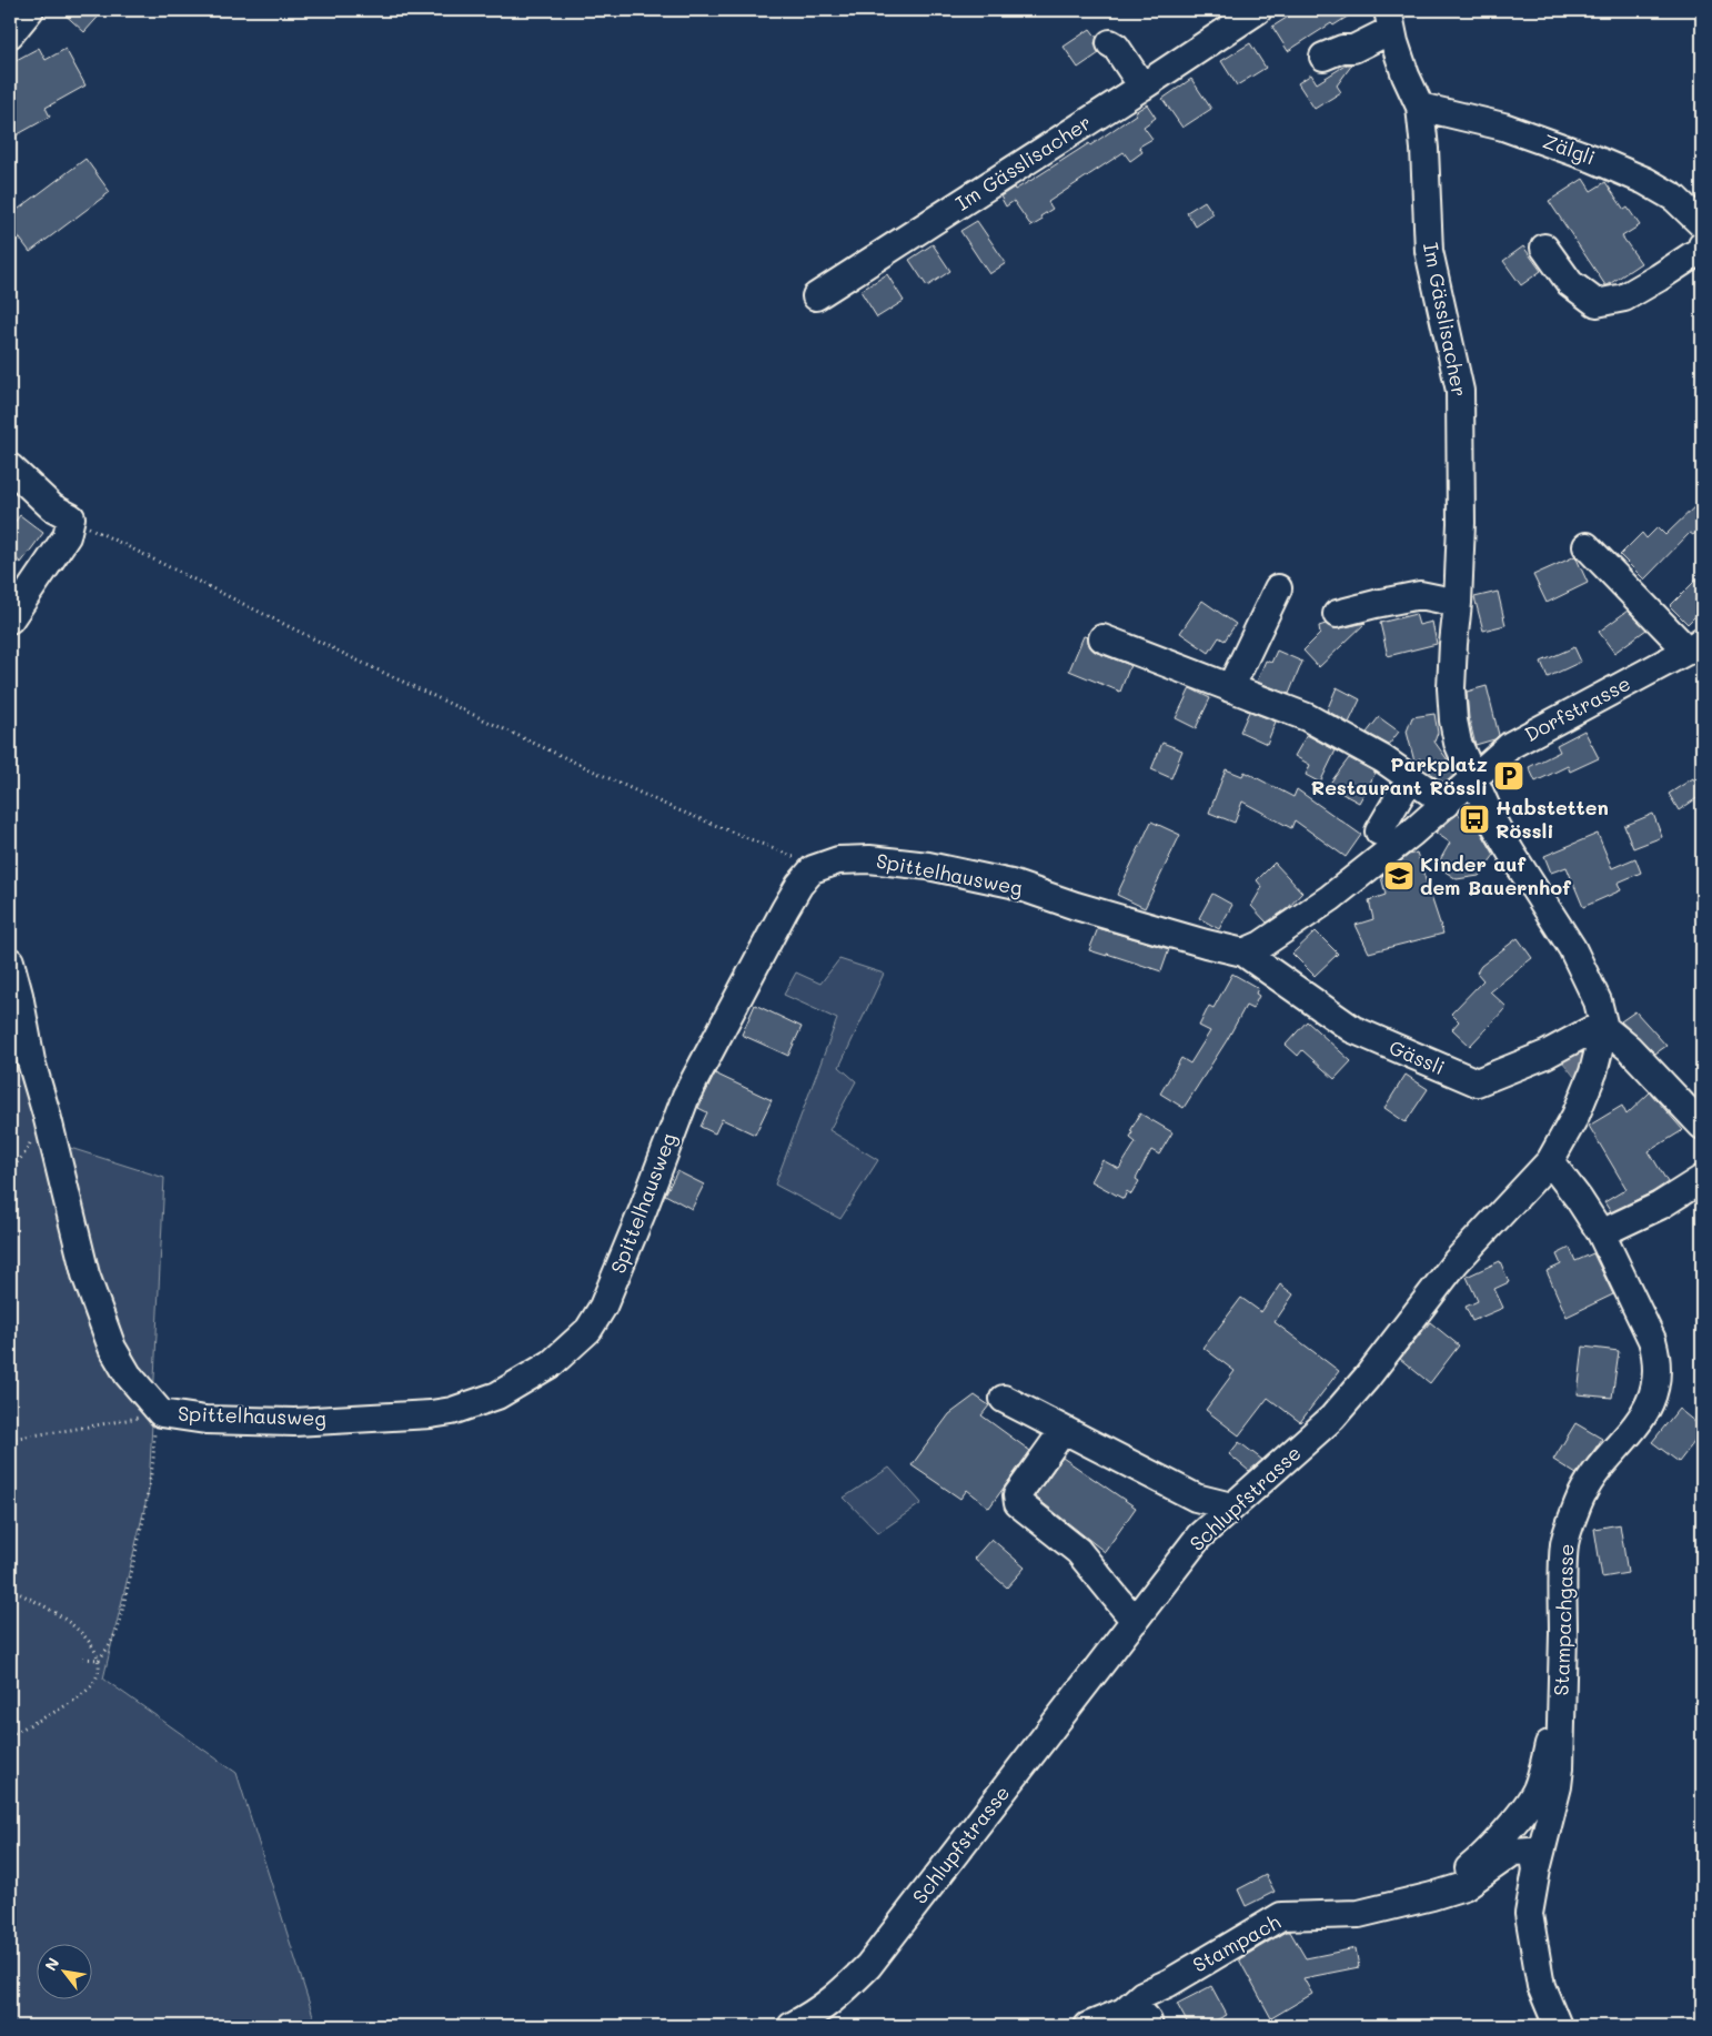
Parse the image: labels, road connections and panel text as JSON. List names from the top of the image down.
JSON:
{
  "streets": {
    "street": [
      "Zälgli",
      "Im Gässlisacher",
      "Dorfstrasse",
      "Spittelhausweg",
      "Gässli",
      "Schlupfstrasse",
      "Stampachgasse",
      "Stampach"
    ]
  },
  "crossings": [
    ["Zälgli", "Im Gässlisacher"],
    ["Im Gässlisacher", "Dorfstrasse"],
    ["Spittelhausweg", "Gässli"],
    ["Gässli", "Schlupfstrasse"],
    ["Schlupfstrasse", "Stampachgasse"],
    ["Stampachgasse", "Stampach"]
  ],
  "places": {
    "parking": ["Parkplatz Restaurant Rössli"],
    "bus stop": ["Habstetten Rössli"],
    "school or university": ["Kinder auf dem Bauernhof"]
  },
  "north": "top left"
}
